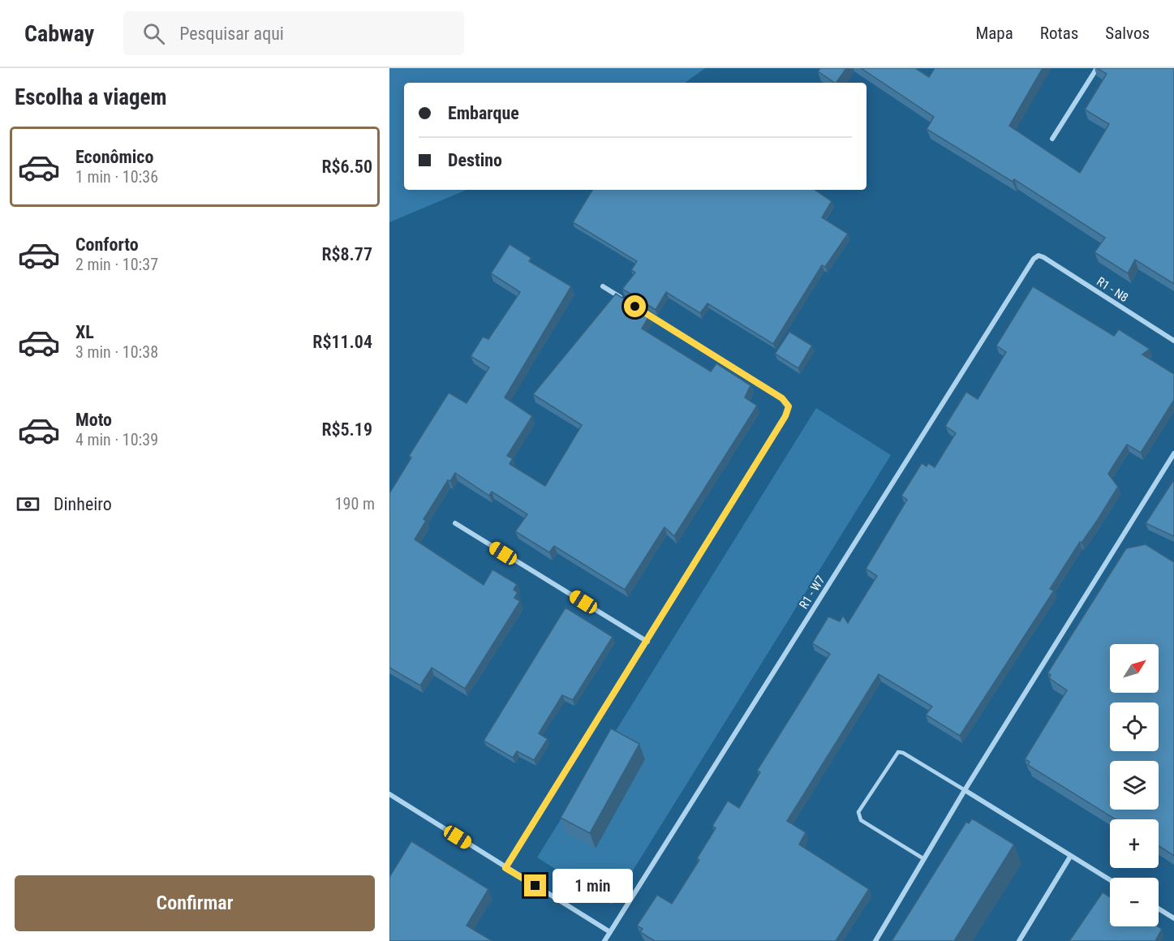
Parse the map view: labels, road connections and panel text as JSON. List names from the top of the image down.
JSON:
{
  "streets": {
    "street": ["R1 - N8", "R1 - W7"]
  },
  "crossings": [
    ["R1 - N8", "R1 - W7"]
  ],
  "north": "top right",
  "page": {
    "header": "Cabway",
    "search": "Pesquisar aqui",
    "nav": ["Mapa", "Rotas", "Salvos"],
    "heading": "Escolha a viagem",
    "banner": ["Embarque", "Destino"],
    "list": [
      {
        "name": "Econômico",
        "note": "1 min · 10:36",
        "value": "R$6.50"
      },
      {
        "name": "Conforto",
        "note": "2 min · 10:37",
        "value": "R$8.77"
      },
      {
        "name": "XL",
        "note": "3 min · 10:38",
        "value": "R$11.04"
      },
      {
        "name": "Moto",
        "note": "4 min · 10:39",
        "value": "R$5.19"
      }
    ],
    "pay": ["Dinheiro", "190 m"],
    "map_buttons": ["+", "−"],
    "buttons": "Confirmar",
    "bubble": "1 min"
  }
}
